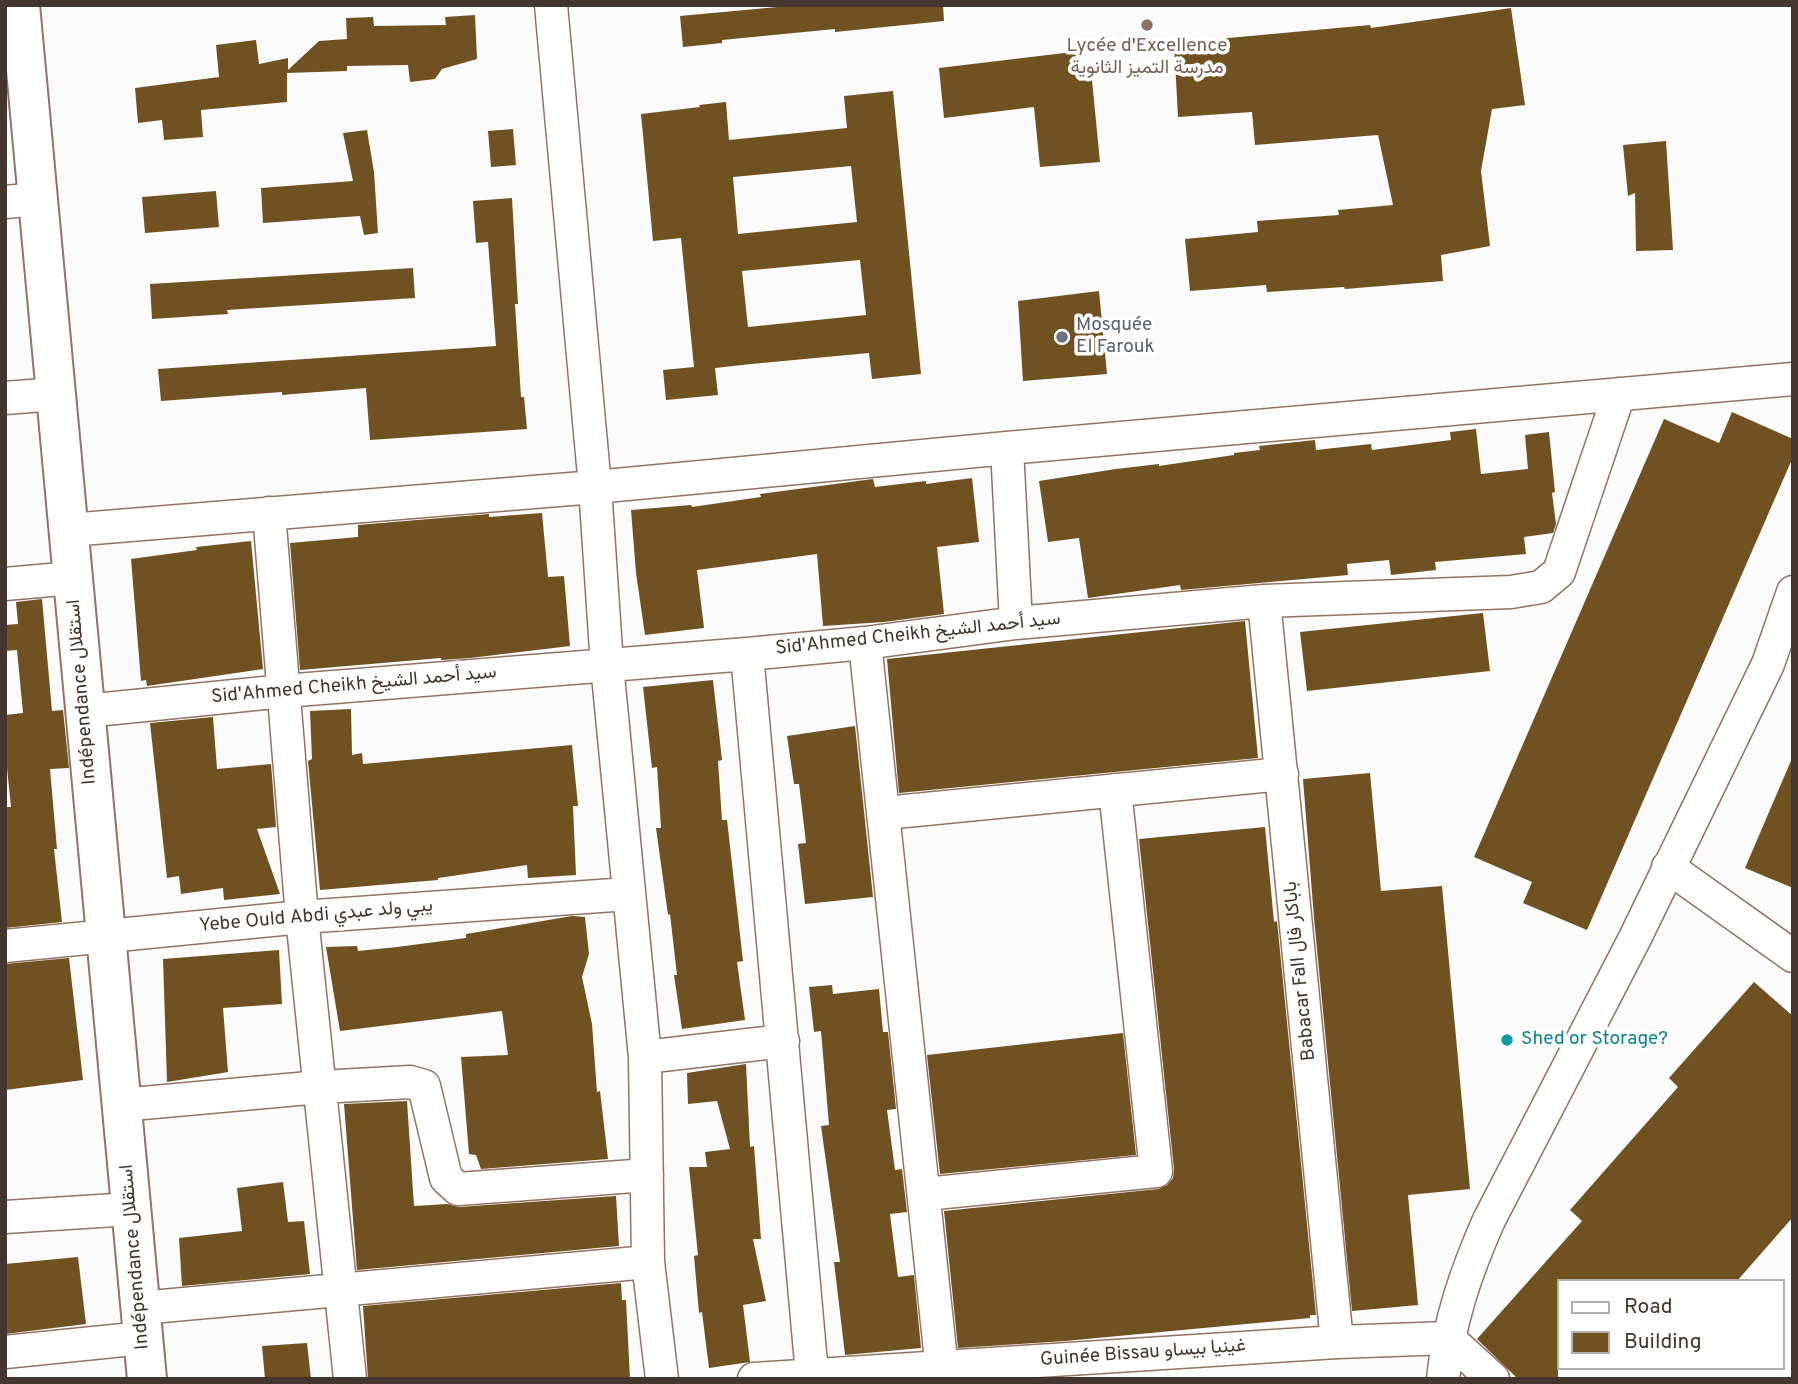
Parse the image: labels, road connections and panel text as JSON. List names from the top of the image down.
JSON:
{
  "streets": {
    "street": [
      "Sid'Ahmed Cheikh سيد أحمد الشيخ",
      "Indépendance استقلال",
      "Yebe Ould Abdi يبي ولد عبدي",
      "Babacar Fall باباكار فال",
      "Guinée Bissau غينيا بيساو"
    ]
  },
  "crossings": [
    ["Sid'Ahmed Cheikh سيد أحمد الشيخ", "Indépendance استقلال"],
    ["Sid'Ahmed Cheikh سيد أحمد الشيخ", "Babacar Fall باباكار فال"],
    ["Indépendance استقلال", "Yebe Ould Abdi يبي ولد عبدي"],
    ["Babacar Fall باباكار فال", "Guinée Bissau غينيا بيساو"]
  ],
  "places": ["Lycée d'Excellence مدرسة التميز الثانوية", "Mosquée El Farouk", "Shed or Storage?"],
  "legend": ["Road", "Building"]
}
